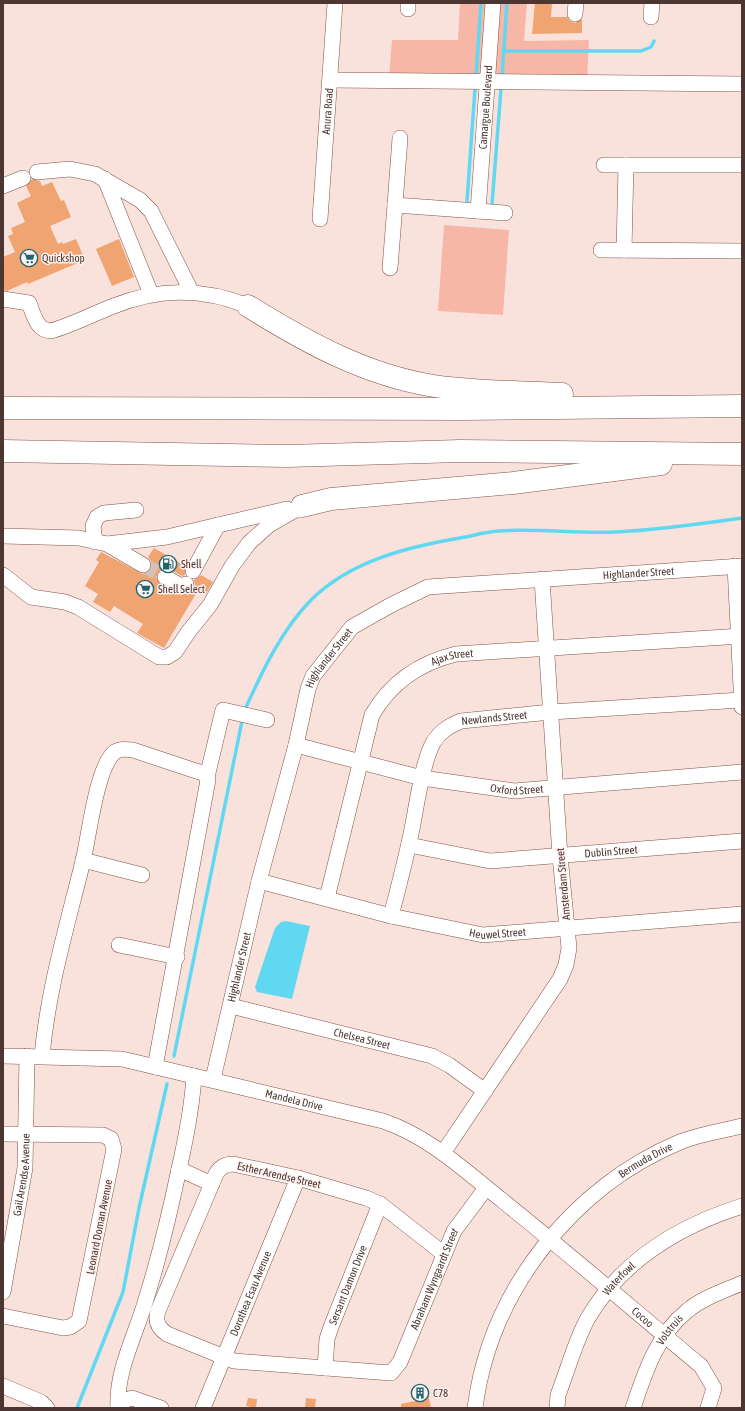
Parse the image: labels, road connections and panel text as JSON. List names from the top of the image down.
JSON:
{
  "streets": {
    "street": [
      "Camargue Boulevard",
      "Anura Road",
      "Highlander Street",
      "Ajax Street",
      "Newlands Street",
      "Oxford Street",
      "Dublin Street",
      "Amsterdam Street",
      "Heuwel Street",
      "Chelsea Street",
      "Mandela Drive",
      "Bermuda Drive",
      "Gail Arendse Avenue",
      "Esther Arendse Street",
      "Leonard Doman Avenue",
      "Abraham Wyngaardt Street",
      "Waterfowl",
      "Sersant Damon Drive",
      "Dorothea Esau Avenue",
      "Cocoo",
      "Volstruis"
    ]
  },
  "crossings": [
    ["Highlander Street", "Oxford Street"],
    ["Highlander Street", "Amsterdam Street"],
    ["Highlander Street", "Heuwel Street"],
    ["Highlander Street", "Chelsea Street"],
    ["Highlander Street", "Mandela Drive"],
    ["Ajax Street", "Oxford Street"],
    ["Ajax Street", "Amsterdam Street"],
    ["Ajax Street", "Heuwel Street"],
    ["Newlands Street", "Oxford Street"],
    ["Newlands Street", "Dublin Street"],
    ["Newlands Street", "Amsterdam Street"],
    ["Newlands Street", "Heuwel Street"],
    ["Oxford Street", "Amsterdam Street"],
    ["Dublin Street", "Amsterdam Street"],
    ["Amsterdam Street", "Heuwel Street"],
    ["Amsterdam Street", "Chelsea Street"],
    ["Amsterdam Street", "Mandela Drive"],
    ["Mandela Drive", "Bermuda Drive"],
    ["Mandela Drive", "Gail Arendse Avenue"],
    ["Mandela Drive", "Abraham Wyngaardt Street"],
    ["Mandela Drive", "Cocoo"],
    ["Bermuda Drive", "Cocoo"],
    ["Gail Arendse Avenue", "Leonard Doman Avenue"],
    ["Esther Arendse Street", "Abraham Wyngaardt Street"],
    ["Esther Arendse Street", "Sersant Damon Drive"],
    ["Esther Arendse Street", "Dorothea Esau Avenue"],
    ["Abraham Wyngaardt Street", "Sersant Damon Drive"],
    ["Waterfowl", "Cocoo"],
    ["Cocoo", "Volstruis"]
  ],
  "places": {
    "supermarket": ["Quickshop", "Shell Select"],
    "fuel station": ["Shell"],
    "building": ["C78"]
  }
}
